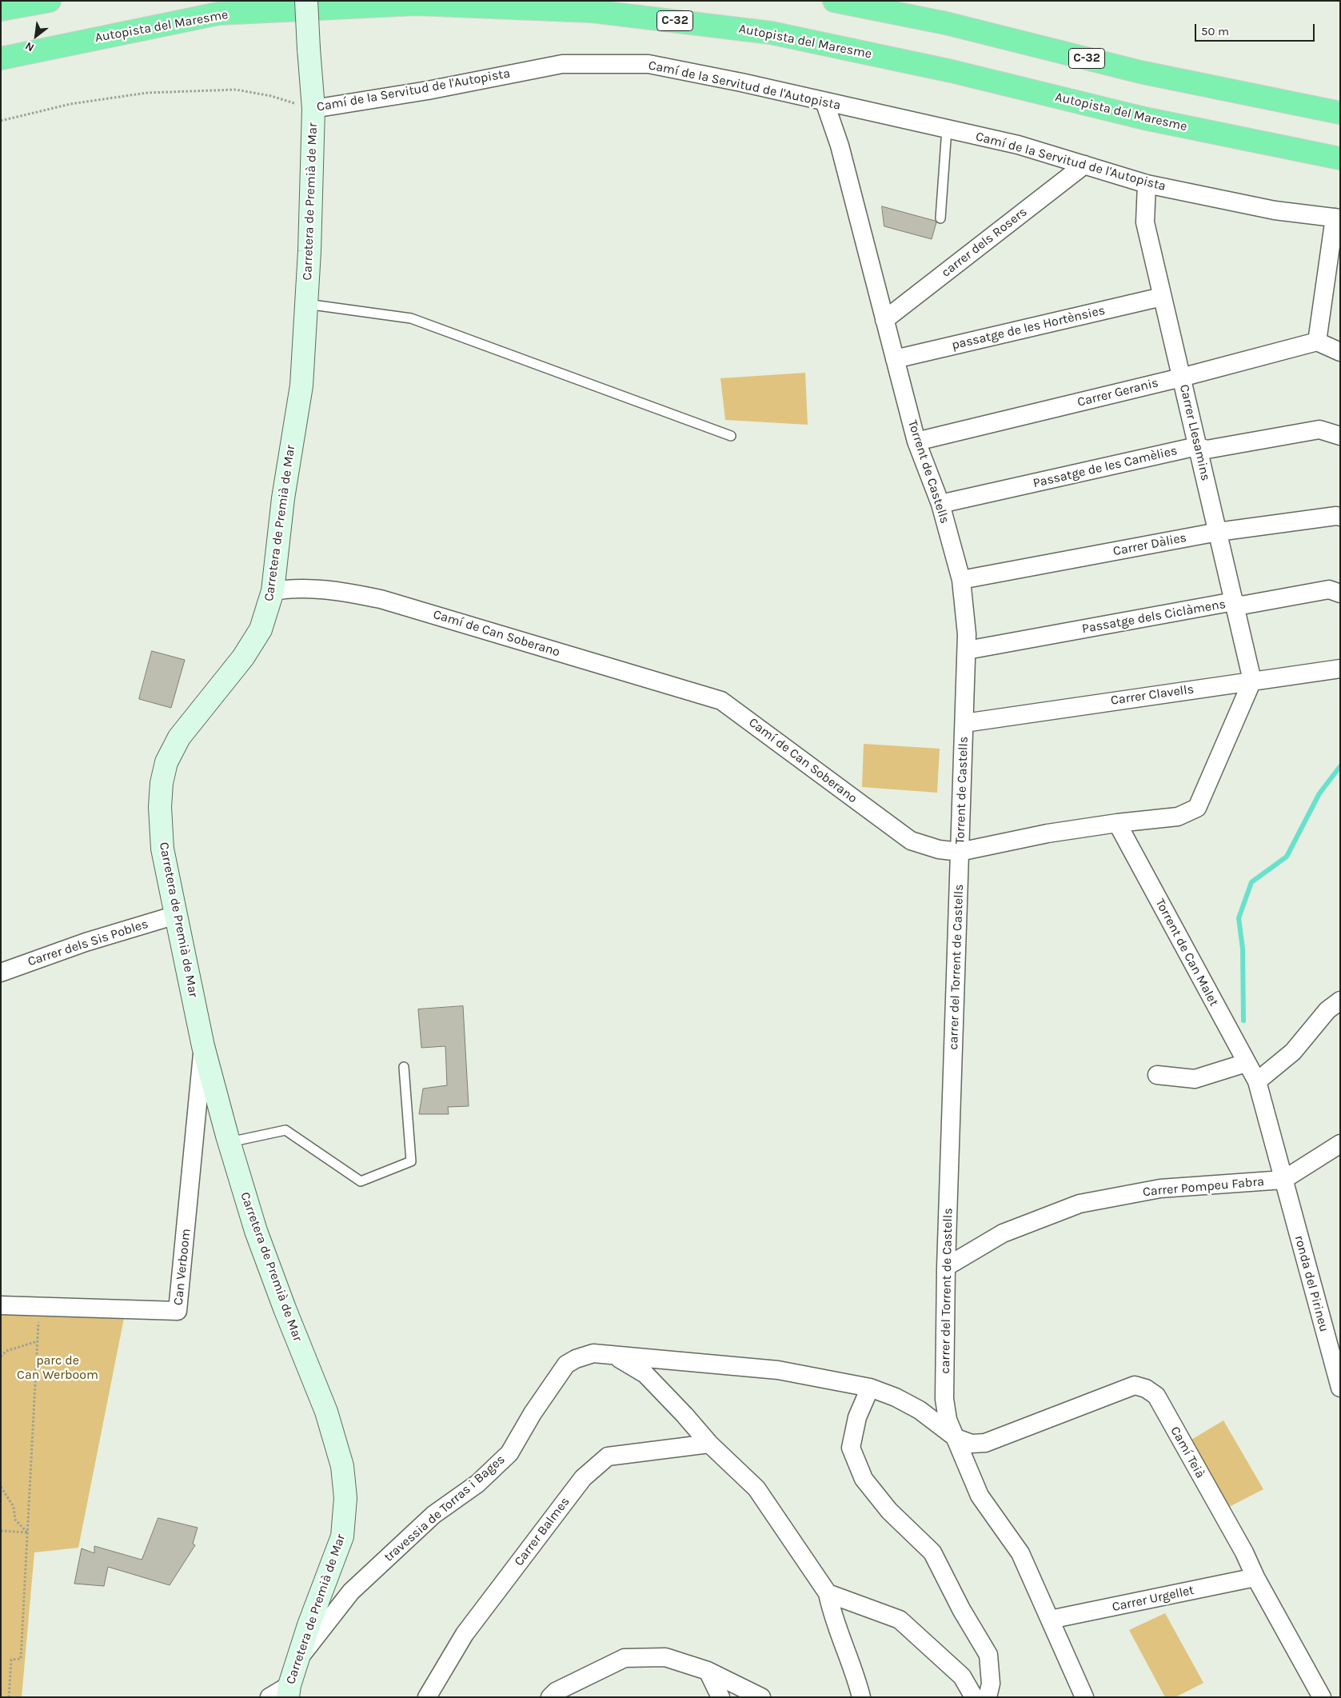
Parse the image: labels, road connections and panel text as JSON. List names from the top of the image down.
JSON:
{
  "streets": {
    "highway": ["C-32", "Autopista del Maresme"],
    "street": [
      "Camí de la Servitud de l'Autopista",
      "Carretera de Premià de Mar",
      "carrer dels Rosers",
      "passatge de les Hortènsies",
      "Carrer Geranis",
      "Carrer Llesamins",
      "Passatge de les Camèlies",
      "Torrent de Castells",
      "Carrer Dàlies",
      "Passatge dels Ciclàmens",
      "Camí de Can Soberano",
      "Carrer Clavells",
      "Carrer dels Sis Pobles",
      "Torrent de Can Malet",
      "carrer del Torrent de Castells",
      "Carrer Pompeu Fabra",
      "Can Verboom",
      "ronda del Pirineu",
      "Camí Teià",
      "travessia de Torras i Bages",
      "Carrer Balmes",
      "Carrer Urgellet"
    ]
  },
  "crossings": [
    ["Camí de la Servitud de l'Autopista", "Carretera de Premià de Mar"],
    ["Camí de la Servitud de l'Autopista", "carrer dels Rosers"],
    ["Camí de la Servitud de l'Autopista", "Carrer Llesamins"],
    ["Camí de la Servitud de l'Autopista", "Torrent de Castells"],
    ["Carretera de Premià de Mar", "Camí de Can Soberano"],
    ["Carretera de Premià de Mar", "Carrer dels Sis Pobles"],
    ["Carretera de Premià de Mar", "Can Verboom"],
    ["Carretera de Premià de Mar", "travessia de Torras i Bages"],
    ["carrer dels Rosers", "Torrent de Castells"],
    ["passatge de les Hortènsies", "Carrer Llesamins"],
    ["passatge de les Hortènsies", "Torrent de Castells"],
    ["Carrer Geranis", "Carrer Llesamins"],
    ["Carrer Geranis", "Torrent de Castells"],
    ["Carrer Llesamins", "Passatge de les Camèlies"],
    ["Carrer Llesamins", "Carrer Dàlies"],
    ["Carrer Llesamins", "Passatge dels Ciclàmens"],
    ["Carrer Llesamins", "Camí de Can Soberano"],
    ["Carrer Llesamins", "Carrer Clavells"],
    ["Passatge de les Camèlies", "Torrent de Castells"],
    ["Torrent de Castells", "Carrer Dàlies"],
    ["Torrent de Castells", "Passatge dels Ciclàmens"],
    ["Torrent de Castells", "Camí de Can Soberano"],
    ["Torrent de Castells", "Carrer Clavells"],
    ["Torrent de Castells", "carrer del Torrent de Castells"],
    ["Camí de Can Soberano", "Carrer Clavells"],
    ["Camí de Can Soberano", "Torrent de Can Malet"],
    ["Camí de Can Soberano", "carrer del Torrent de Castells"],
    ["Torrent de Can Malet", "ronda del Pirineu"],
    ["carrer del Torrent de Castells", "Carrer Pompeu Fabra"],
    ["carrer del Torrent de Castells", "Camí Teià"],
    ["carrer del Torrent de Castells", "travessia de Torras i Bages"],
    ["carrer del Torrent de Castells", "Carrer Urgellet"],
    ["Carrer Pompeu Fabra", "ronda del Pirineu"],
    ["Camí Teià", "travessia de Torras i Bages"],
    ["Camí Teià", "Carrer Urgellet"]
  ],
  "parks": ["parc de Can Werboom"],
  "scale_bar": "50 m",
  "north": "bottom left"
}
